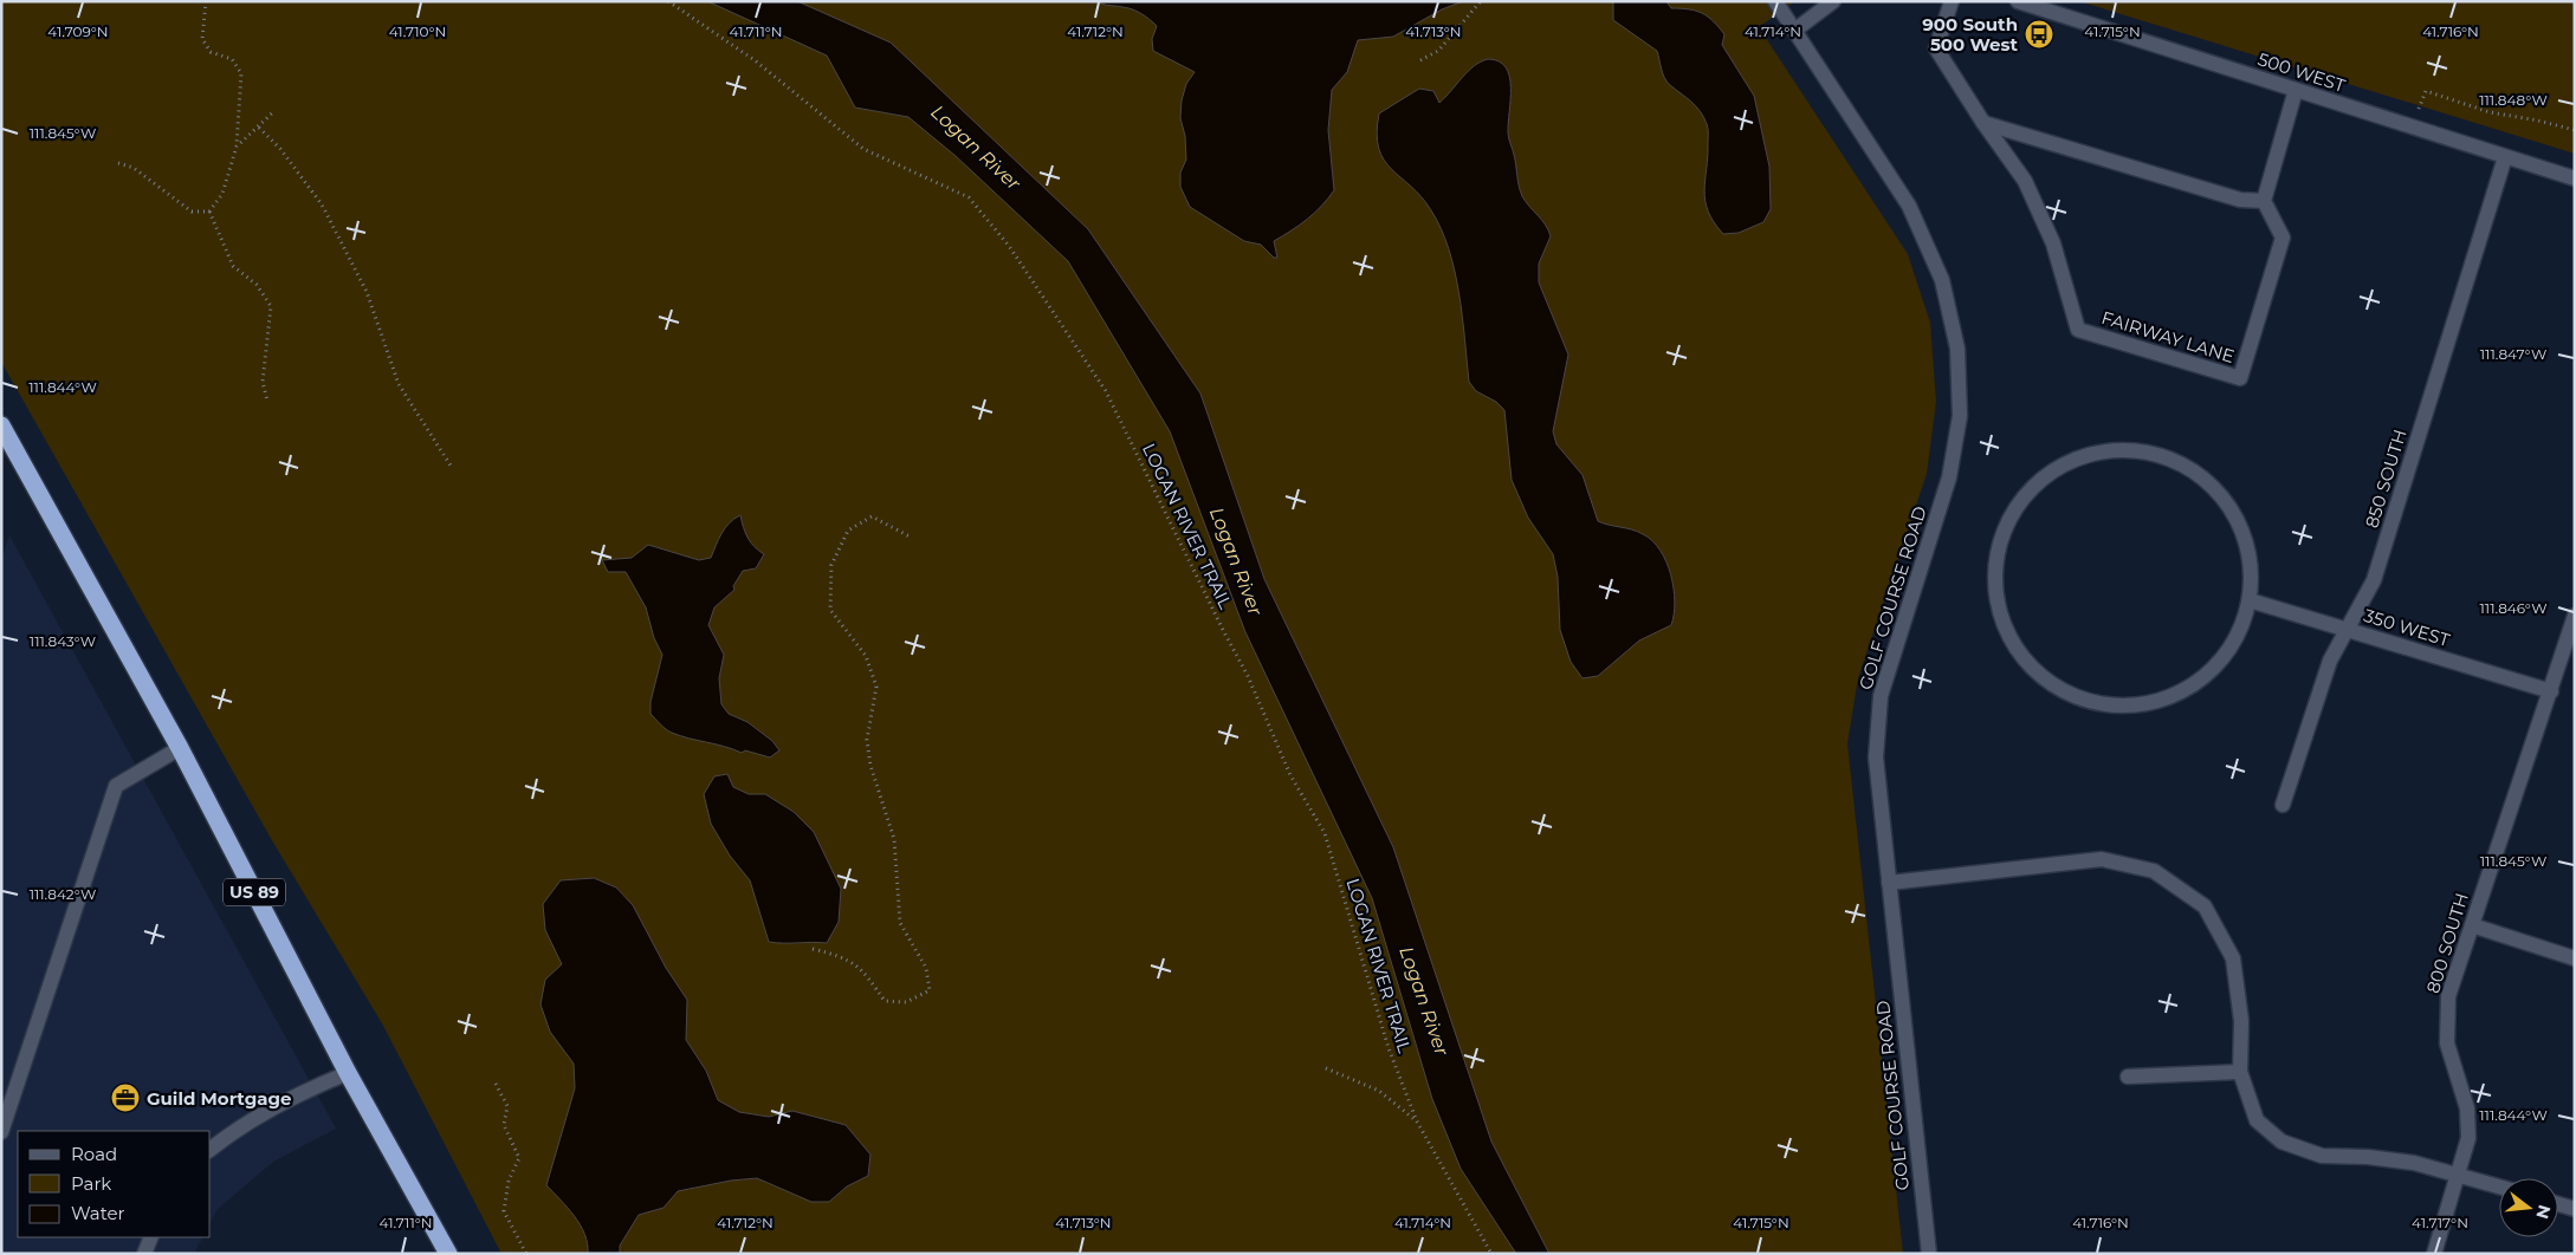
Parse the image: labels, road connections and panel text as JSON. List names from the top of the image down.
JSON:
{
  "streets": {
    "highway": ["US 89"],
    "street": [
      "500 WEST",
      "FAIRWAY LANE",
      "850 SOUTH",
      "GOLF COURSE ROAD",
      "350 WEST",
      "800 SOUTH"
    ],
    "path": ["LOGAN RIVER TRAIL"]
  },
  "crossings": [
    ["500 WEST", "850 SOUTH"],
    ["850 SOUTH", "350 WEST"],
    ["350 WEST", "800 SOUTH"]
  ],
  "water": ["Logan River"],
  "places": {
    "bus stop": ["900 South 500 West"],
    "office": ["Guild Mortgage"]
  },
  "legend": ["Road", "Park", "Water"],
  "north": "right",
  "coordinates": [
    "41.709°N",
    "41.710°N",
    "41.711°N",
    "41.712°N",
    "41.713°N",
    "41.714°N",
    "41.715°N",
    "41.716°N",
    "111.848°W",
    "111.845°W",
    "111.847°W",
    "111.844°W",
    "111.846°W",
    "111.843°W",
    "111.842°W",
    "41.717°N"
  ]
}
